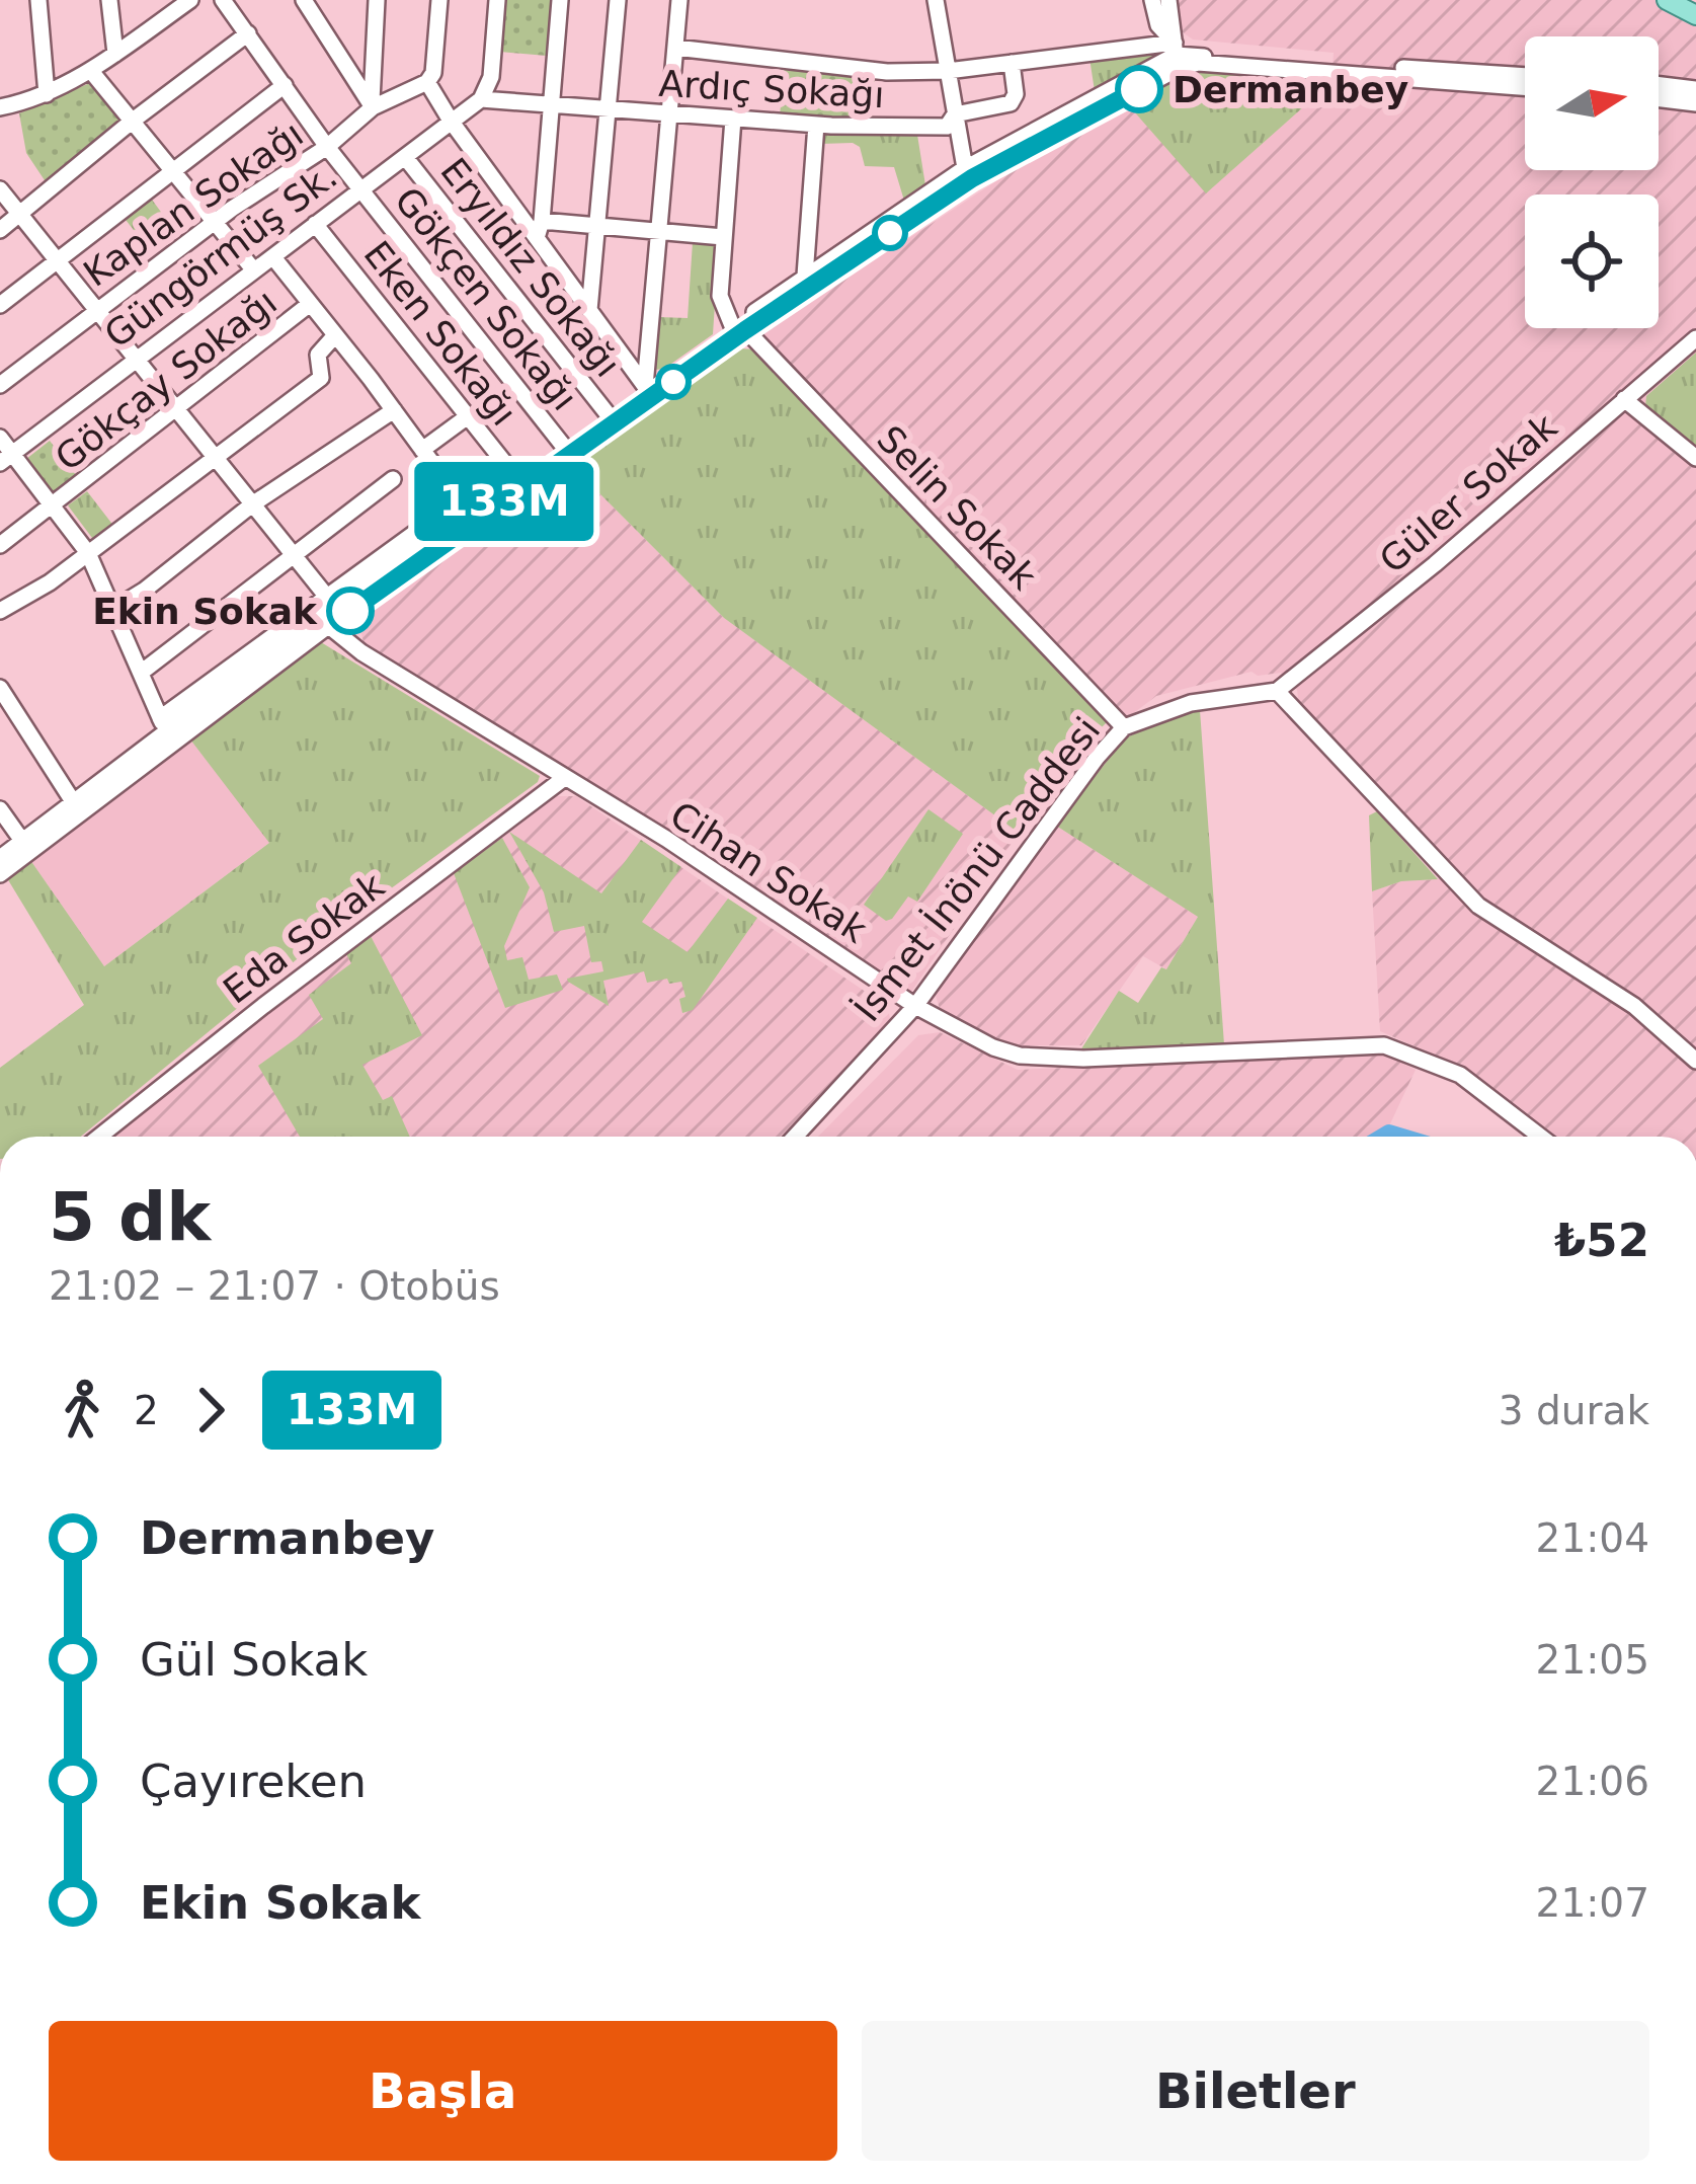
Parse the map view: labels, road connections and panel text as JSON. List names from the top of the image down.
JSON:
{
  "streets": {
    "street": [
      "Ardıç Sokağı",
      "Kaplan Sokağı",
      "Güngörmüş Sk.",
      "Eryıldız Sokağı",
      "Gökçen Sokağı",
      "Eken Sokağı",
      "Gökçay Sokağı",
      "Güler Sokak",
      "Selin Sokak",
      "İsmet İnönü Caddesi",
      "Cihan Sokak",
      "Eda Sokak"
    ]
  },
  "crossings": [
    ["Ardıç Sokağı", "Güngörmüş Sk."],
    ["Kaplan Sokağı", "Gökçen Sokağı"],
    ["Güngörmüş Sk.", "Eryıldız Sokağı"],
    ["Güngörmüş Sk.", "Gökçen Sokağı"],
    ["Güngörmüş Sk.", "Eken Sokağı"],
    ["Güler Sokak", "İsmet İnönü Caddesi"],
    ["Selin Sokak", "İsmet İnönü Caddesi"],
    ["İsmet İnönü Caddesi", "Cihan Sokak"],
    ["Cihan Sokak", "Eda Sokak"]
  ],
  "places": ["Dermanbey", "Ekin Sokak"],
  "lines": ["bus line 133M"],
  "north": "right",
  "page": {
    "on_map": "133M",
    "heading": ["5 dk", "21:02 – 21:07 · Otobüs", "₺52"],
    "legs": ["2", "133M", "3 durak"],
    "list": [
      {
        "name": "Dermanbey",
        "value": "21:04"
      },
      {
        "name": "Gül Sokak",
        "value": "21:05"
      },
      {
        "name": "Çayıreken",
        "value": "21:06"
      },
      {
        "name": "Ekin Sokak",
        "value": "21:07"
      }
    ],
    "buttons": ["Başla", "Biletler"]
  }
}
